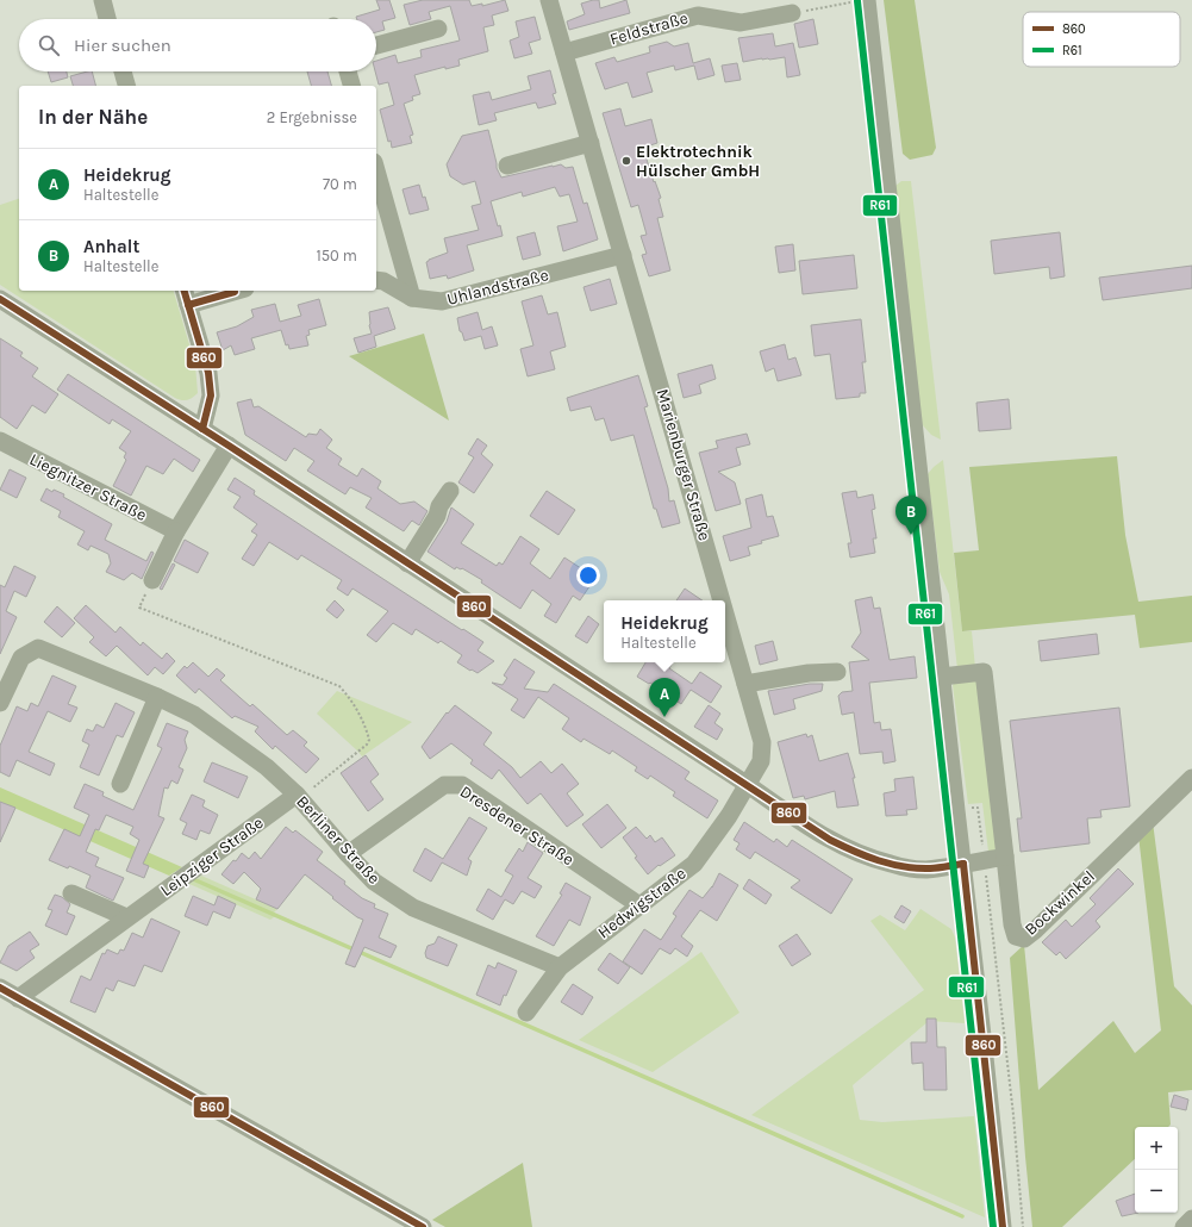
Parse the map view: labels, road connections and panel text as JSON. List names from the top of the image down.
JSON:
{
  "streets": {
    "street": [
      "Feldstraße",
      "Uhlandstraße",
      "Marienburger Straße",
      "Liegnitzer Straße",
      "Dresdener Straße",
      "Berliner Straße",
      "Leipziger Straße",
      "Hedwigstraße",
      "Bockwinkel"
    ]
  },
  "crossings": [
    ["Feldstraße", "Marienburger Straße"],
    ["Uhlandstraße", "Marienburger Straße"],
    ["Marienburger Straße", "Hedwigstraße"],
    ["Dresdener Straße", "Berliner Straße"],
    ["Dresdener Straße", "Hedwigstraße"],
    ["Berliner Straße", "Leipziger Straße"],
    ["Berliner Straße", "Hedwigstraße"]
  ],
  "places": ["Elektrotechnik Hülscher GmbH"],
  "lines": ["transit line R61", "transit line 860"],
  "legend": ["860", "R61"],
  "page": {
    "search": "Hier suchen",
    "heading": ["In der Nähe", "2 Ergebnisse"],
    "list": [
      {
        "mark": "A",
        "name": "Heidekrug",
        "note": "Haltestelle",
        "value": "70 m"
      },
      {
        "mark": "B",
        "name": "Anhalt",
        "note": "Haltestelle",
        "value": "150 m"
      }
    ],
    "pins": ["B", "A"],
    "popup": ["Heidekrug", "Haltestelle"],
    "map_buttons": ["+", "−"]
  }
}
